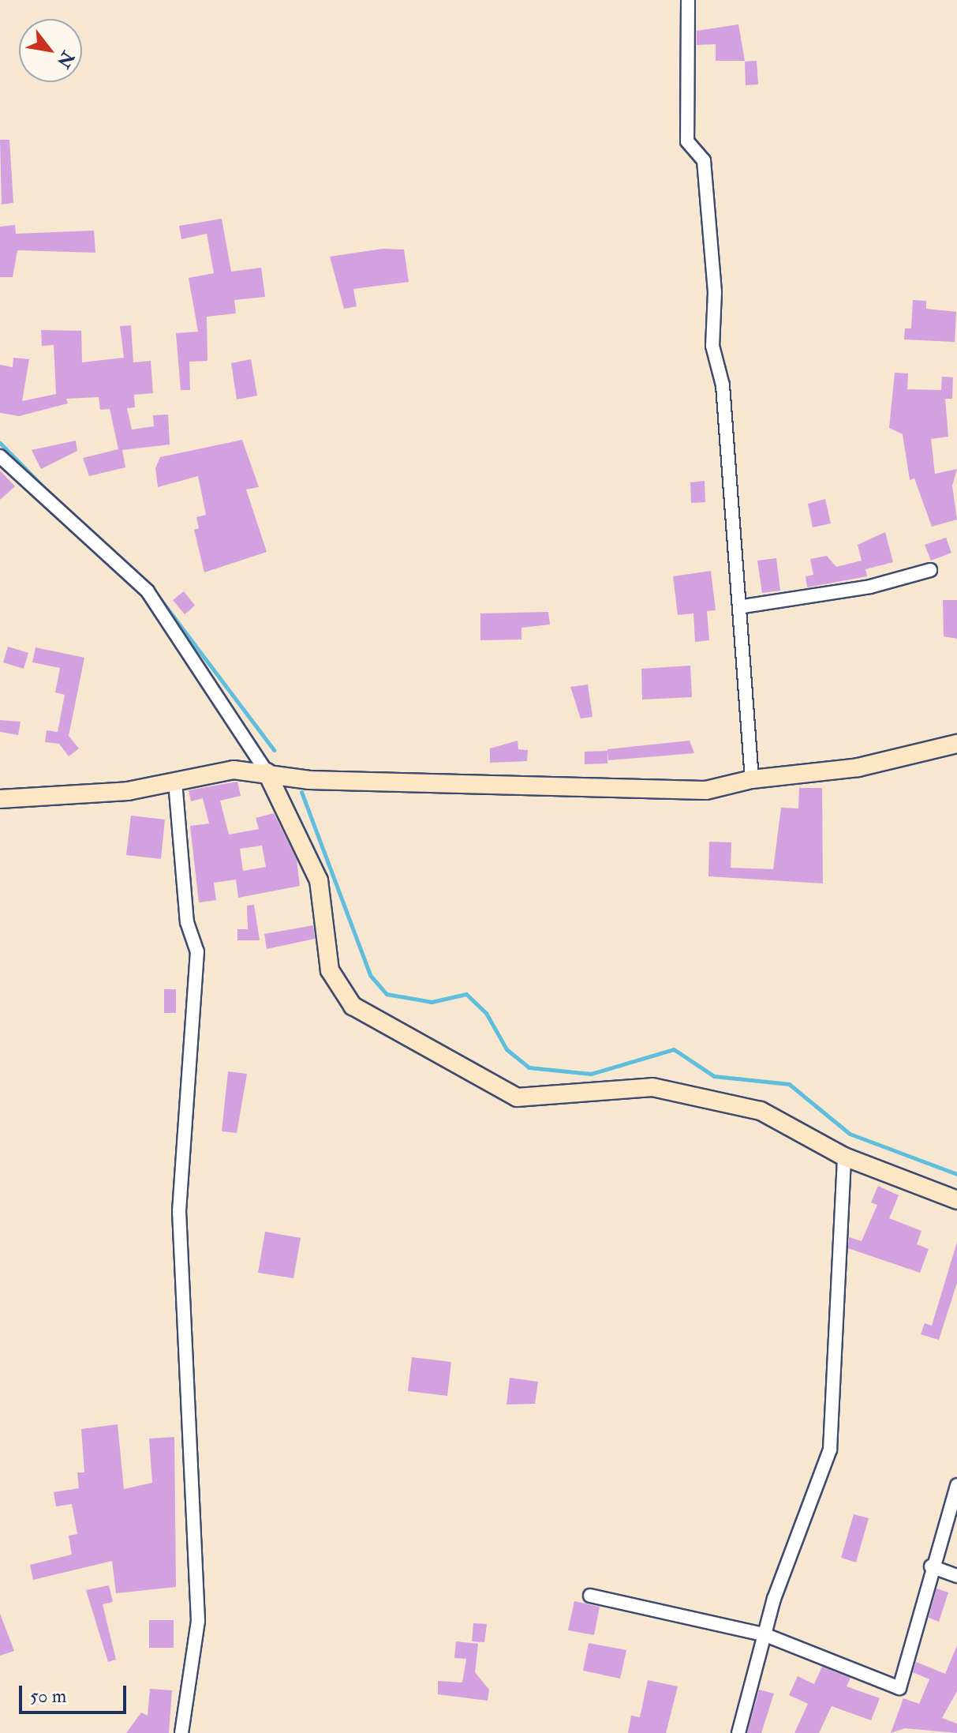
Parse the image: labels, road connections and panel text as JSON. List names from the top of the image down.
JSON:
{
  "scale_bar": "50 m",
  "north": "bottom right"
}
